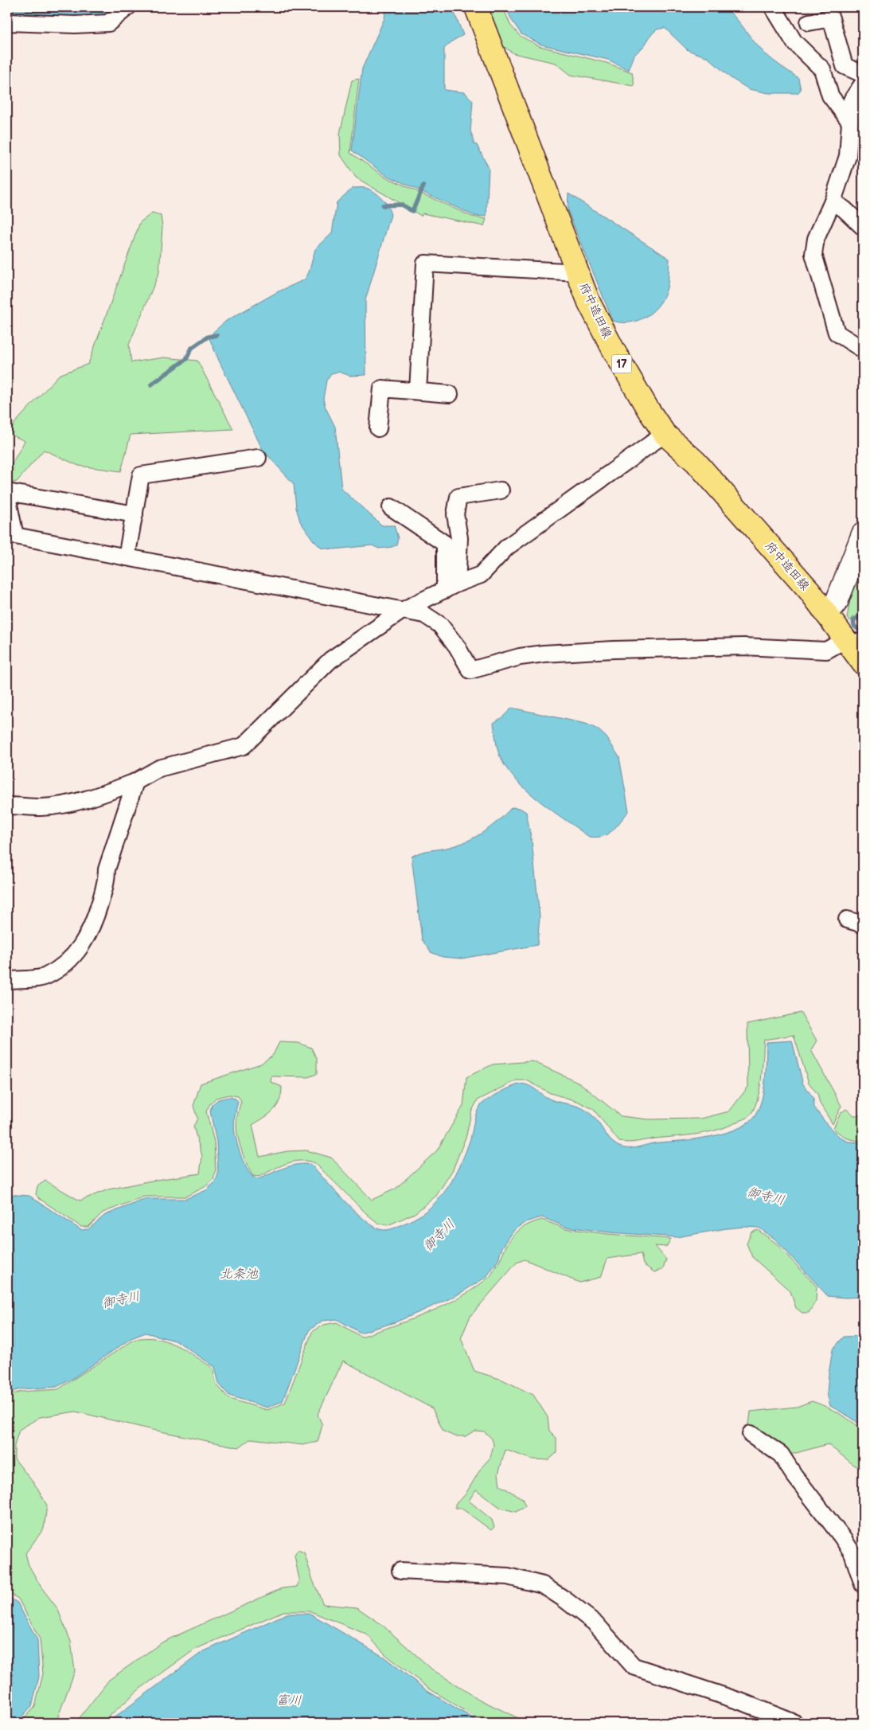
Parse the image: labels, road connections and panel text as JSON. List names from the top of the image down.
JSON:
{
  "streets": {
    "main road": ["府中造田線", "17"]
  },
  "water": ["御寺川", "北条池", "富川"]
}
